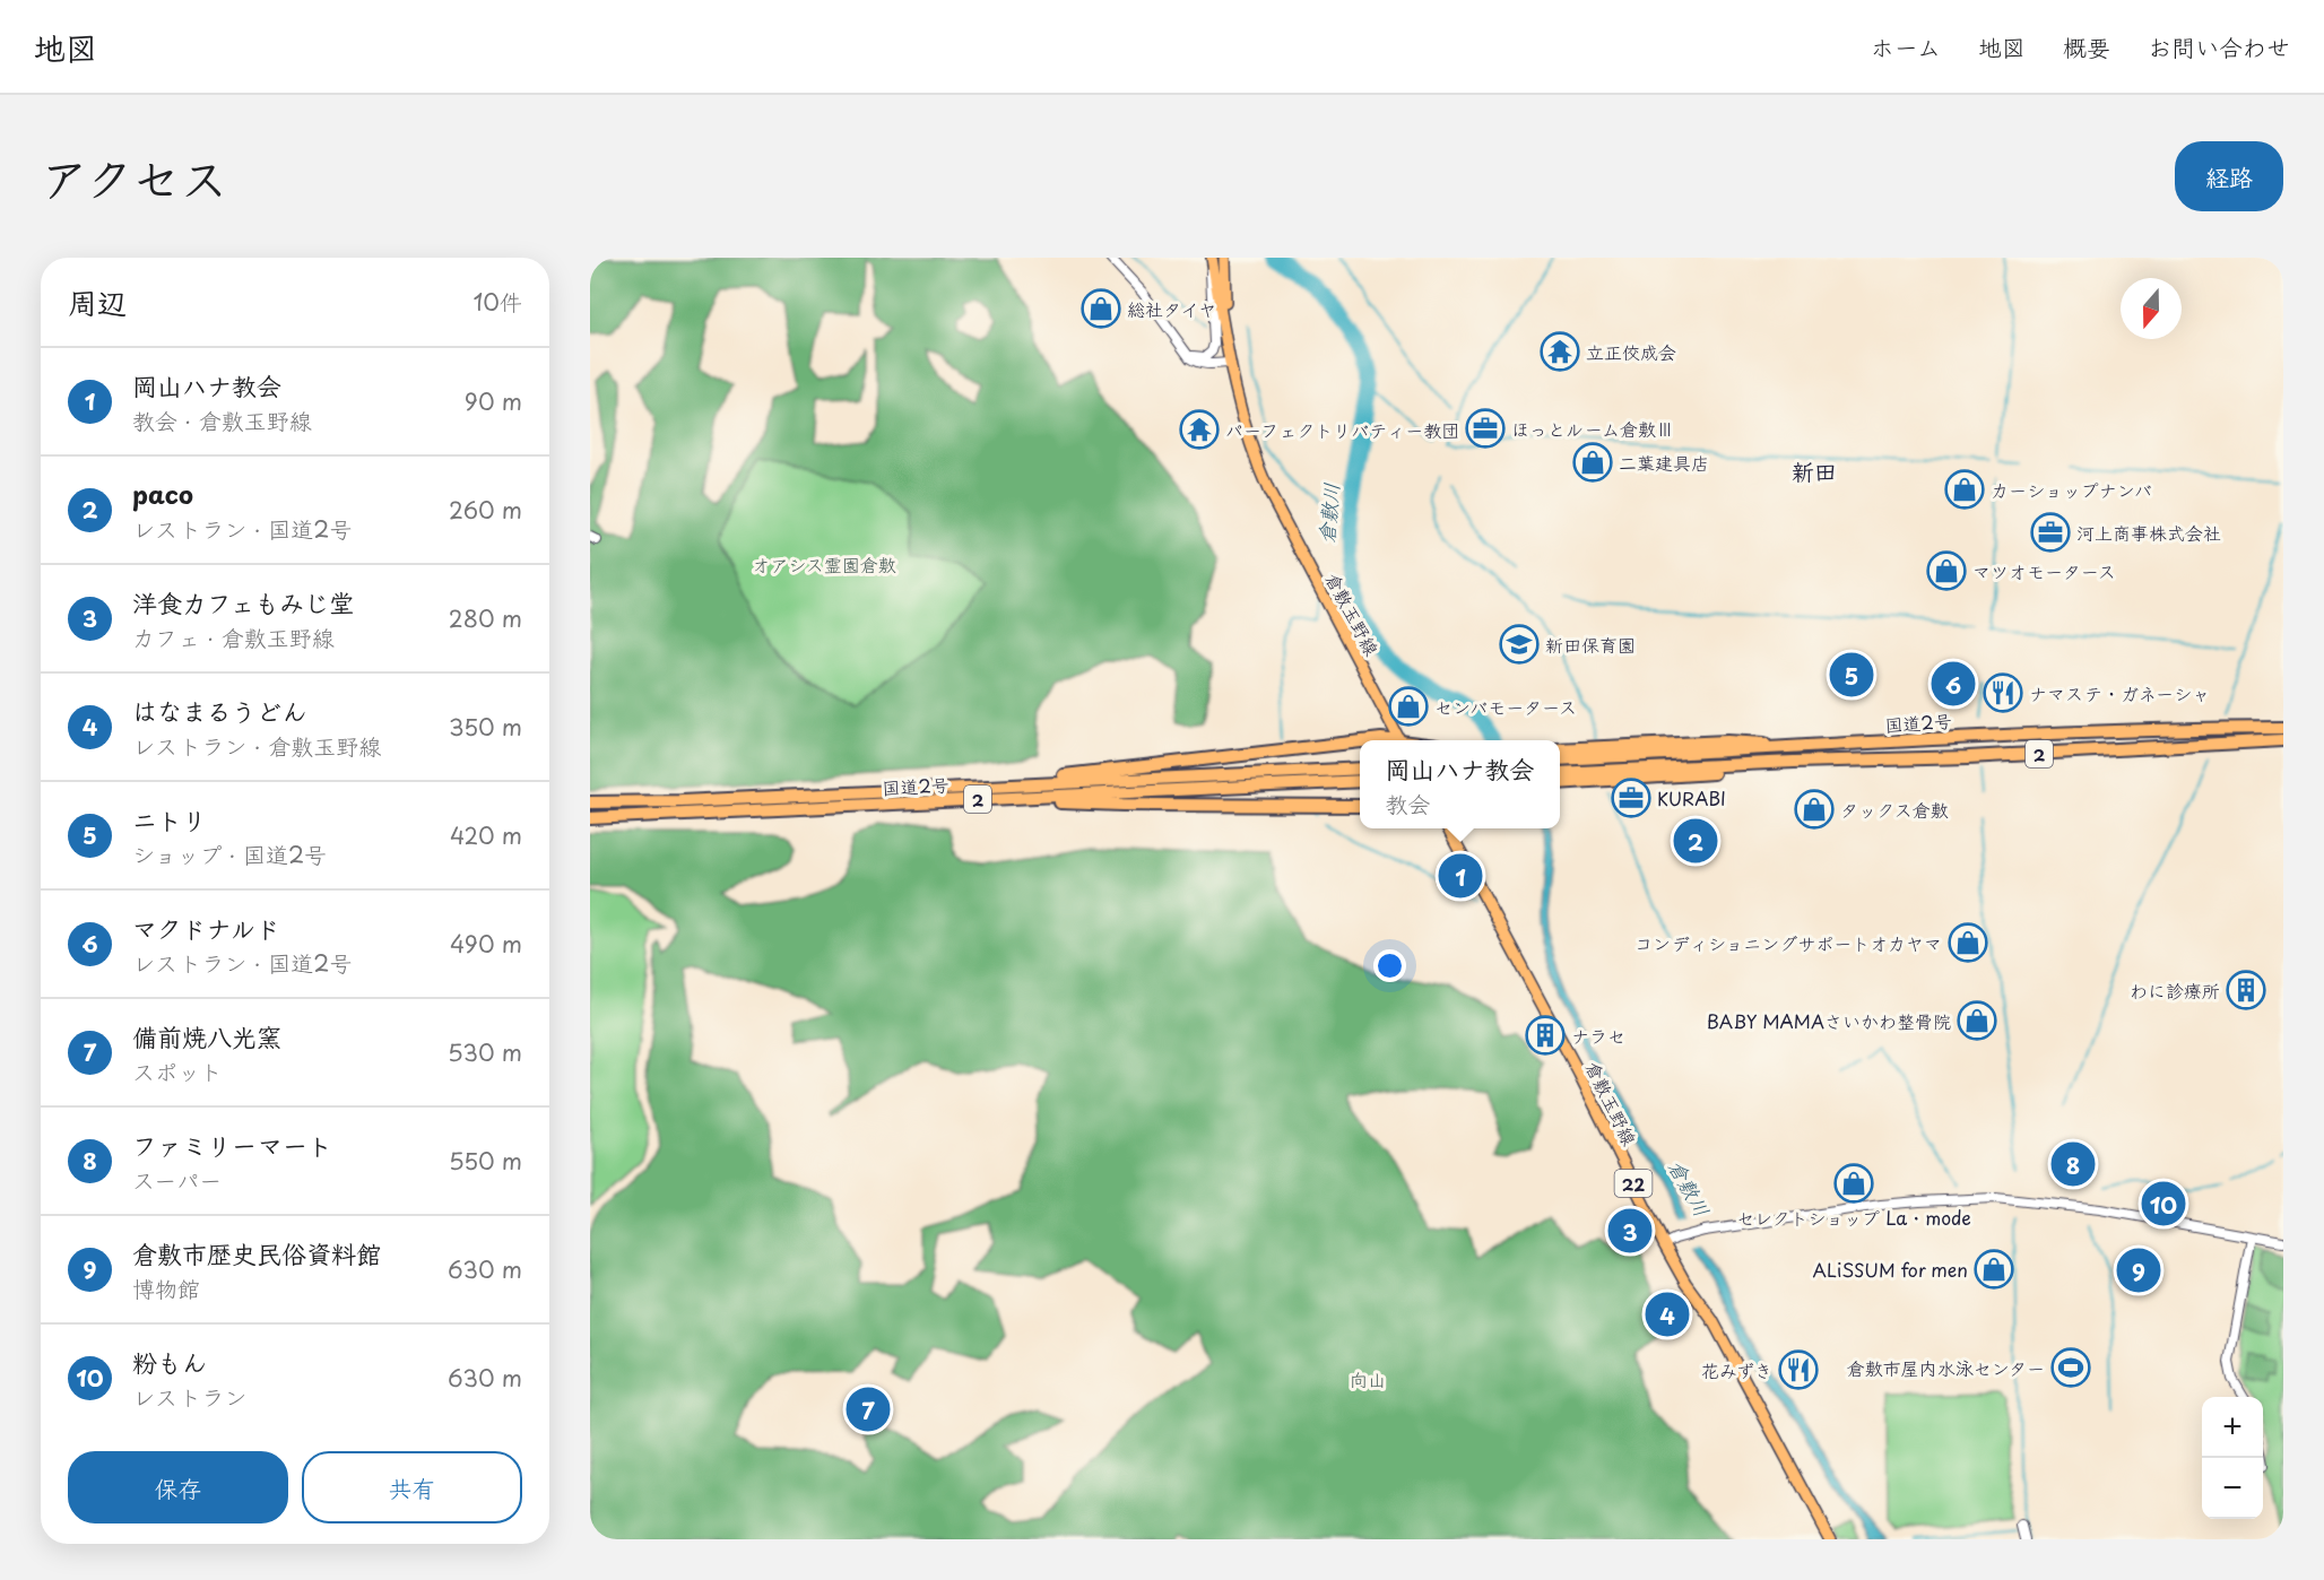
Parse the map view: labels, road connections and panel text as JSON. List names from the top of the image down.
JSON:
{
  "streets": {
    "highway": ["国道2号", "2"],
    "main road": ["倉敷玉野線", "22"]
  },
  "crossings": [
    ["国道2号", "2"]
  ],
  "districts": ["新田"],
  "water": ["倉敷川"],
  "parks": ["オアシス霊園倉敷", "向山"],
  "places": {
    "shop": [
      "総社タイヤ",
      "二葉建具店",
      "カーショップナンバ",
      "マツオモータース",
      "センバモータース",
      "タックス倉敷",
      "コンディショニングサポートオカヤマ",
      "BABY MAMAさいかわ整骨院",
      "セレクトショップ La・mode",
      "ALiSSUM for men"
    ],
    "temple": ["立正佼成会", "パーフェクトリバティー教団"],
    "office": ["ほっとルーム倉敷Ⅲ", "河上商事株式会社", "KURABI"],
    "school or university": ["新田保育園"],
    "restaurant": ["ナマステ・ガネーシャ", "花みずき"],
    "building": ["わに診療所", "ナラセ"],
    "sports": ["倉敷市屋内水泳センター"]
  },
  "north": "bottom",
  "page": {
    "header": "地図",
    "nav": [
      "ホーム",
      "地図",
      "概要",
      "お問い合わせ"
    ],
    "title": "アクセス",
    "buttons": [
      "経路",
      ["保存", "共有"]
    ],
    "heading": ["周辺", "10件"],
    "list": [
      {
        "mark": "1",
        "name": "岡山ハナ教会",
        "note": "教会 · 倉敷玉野線",
        "value": "90 m"
      },
      {
        "mark": "2",
        "name": "paco",
        "note": "レストラン · 国道2号",
        "value": "260 m"
      },
      {
        "mark": "3",
        "name": "洋食カフェもみじ堂",
        "note": "カフェ · 倉敷玉野線",
        "value": "280 m"
      },
      {
        "mark": "4",
        "name": "はなまるうどん",
        "note": "レストラン · 倉敷玉野線",
        "value": "350 m"
      },
      {
        "mark": "5",
        "name": "ニトリ",
        "note": "ショップ · 国道2号",
        "value": "420 m"
      },
      {
        "mark": "6",
        "name": "マクドナルド",
        "note": "レストラン · 国道2号",
        "value": "490 m"
      },
      {
        "mark": "7",
        "name": "備前焼八光窯",
        "note": "スポット",
        "value": "530 m"
      },
      {
        "mark": "8",
        "name": "ファミリーマート",
        "note": "スーパー",
        "value": "550 m"
      },
      {
        "mark": "9",
        "name": "倉敷市歴史民俗資料館",
        "note": "博物館",
        "value": "630 m"
      },
      {
        "mark": "10",
        "name": "粉もん",
        "note": "レストラン",
        "value": "630 m"
      }
    ],
    "pins": [
      "5",
      "6",
      "2",
      "1",
      "8",
      "10",
      "3",
      "9",
      "4",
      "7"
    ],
    "popup": ["岡山ハナ教会", "教会"],
    "map_buttons": ["+", "−"]
  }
}
